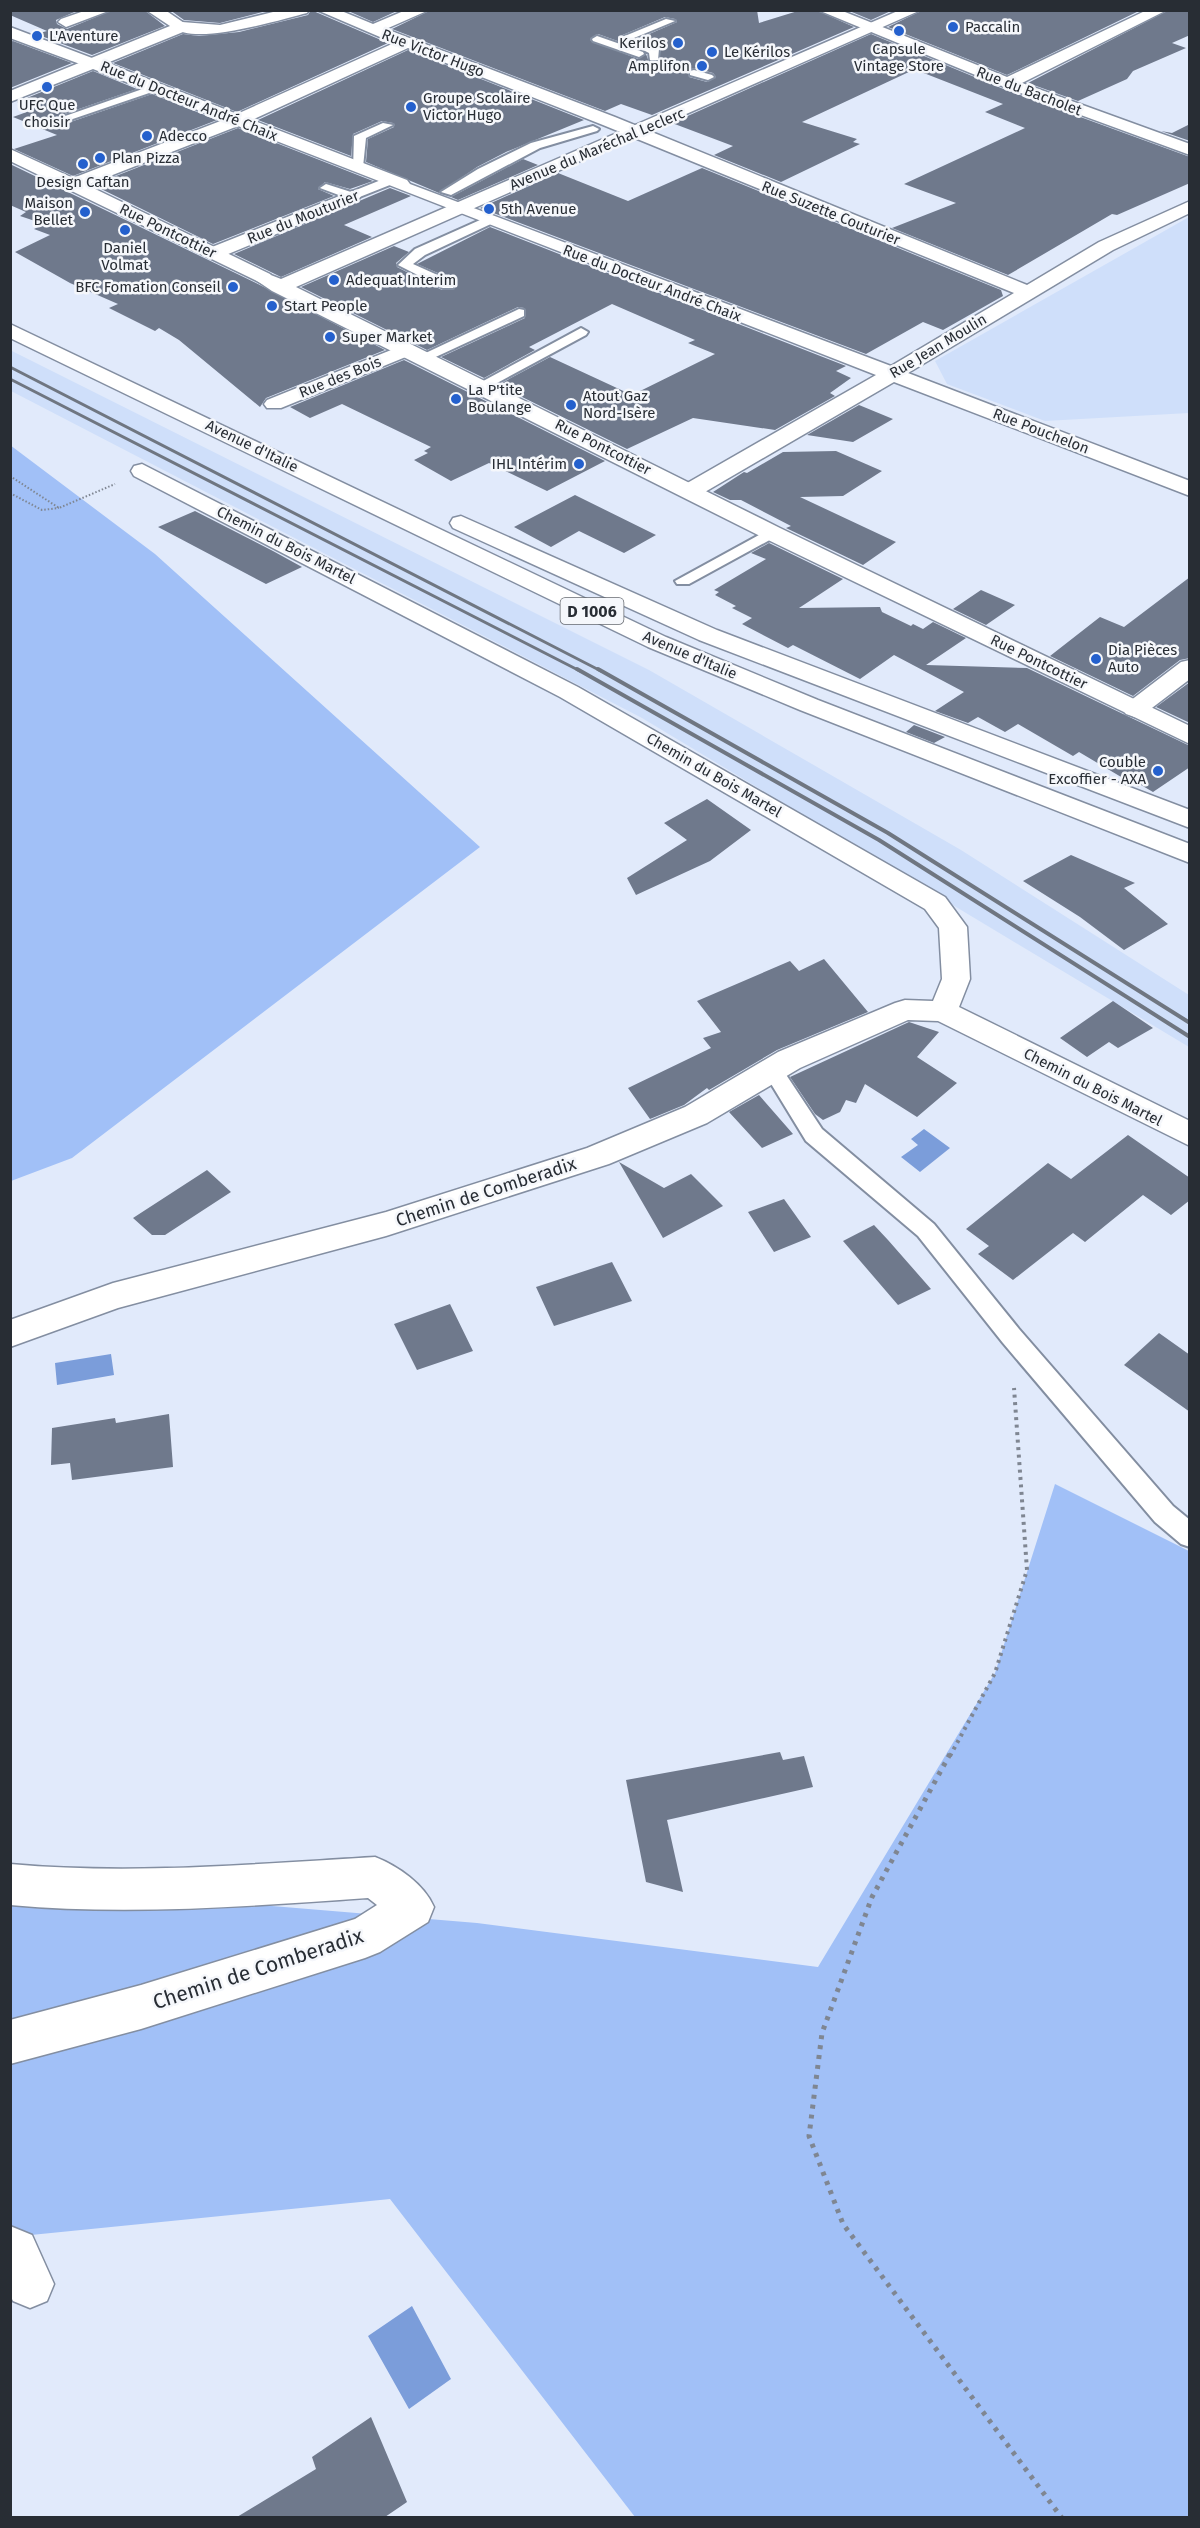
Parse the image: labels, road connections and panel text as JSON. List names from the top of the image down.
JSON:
{
  "streets": {
    "street": [
      "Rue Victor Hugo",
      "Rue du Bacholet",
      "Rue du Docteur André Chaix",
      "Avenue du Maréchal Leclerc",
      "Rue Suzette Couturier",
      "Rue du Mouturier",
      "Rue Pontcottier",
      "Rue Jean Moulin",
      "Rue des Bois",
      "Rue Pouchelon",
      "Avenue d'Italie",
      "Chemin du Bois Martel",
      "D 1006",
      "Chemin de Comberadix"
    ]
  },
  "crossings": [
    ["Rue Victor Hugo", "Avenue du Maréchal Leclerc"],
    ["Rue Victor Hugo", "Rue Suzette Couturier"],
    ["Rue du Bacholet", "Avenue du Maréchal Leclerc"],
    ["Rue du Docteur André Chaix", "Avenue du Maréchal Leclerc"],
    ["Rue du Docteur André Chaix", "Rue du Mouturier"],
    ["Rue du Docteur André Chaix", "Rue Jean Moulin"],
    ["Rue du Docteur André Chaix", "Rue Pouchelon"],
    ["Avenue du Maréchal Leclerc", "Rue Suzette Couturier"],
    ["Avenue du Maréchal Leclerc", "Rue Pontcottier"],
    ["Rue Suzette Couturier", "Rue Jean Moulin"],
    ["Rue du Mouturier", "Rue Pontcottier"],
    ["Rue Pontcottier", "Rue Jean Moulin"],
    ["Rue Pontcottier", "Rue des Bois"],
    ["Rue Jean Moulin", "Rue Pouchelon"],
    ["Chemin du Bois Martel", "Chemin de Comberadix"]
  ],
  "places": [
    "Paccalin",
    "Capsule Vintage Store",
    "L'Aventure",
    "Kerilos",
    "Le Kérilos",
    "Amplifon",
    "UFC Que choisir",
    "Groupe Scolaire Victor Hugo",
    "Adecco",
    "Plan Pizza",
    "Design Caftan",
    "5th Avenue",
    "Maison Bellet",
    "Daniel Volmat",
    "Adequat Interim",
    "BFC Fomation Conseil",
    "Start People",
    "Super Market",
    "La P'tite Boulange",
    "Atout Gaz Nord-Isère",
    "IHL Intérim",
    "Dia Pièces Auto",
    "Couble Excoffier - AXA"
  ]
}
